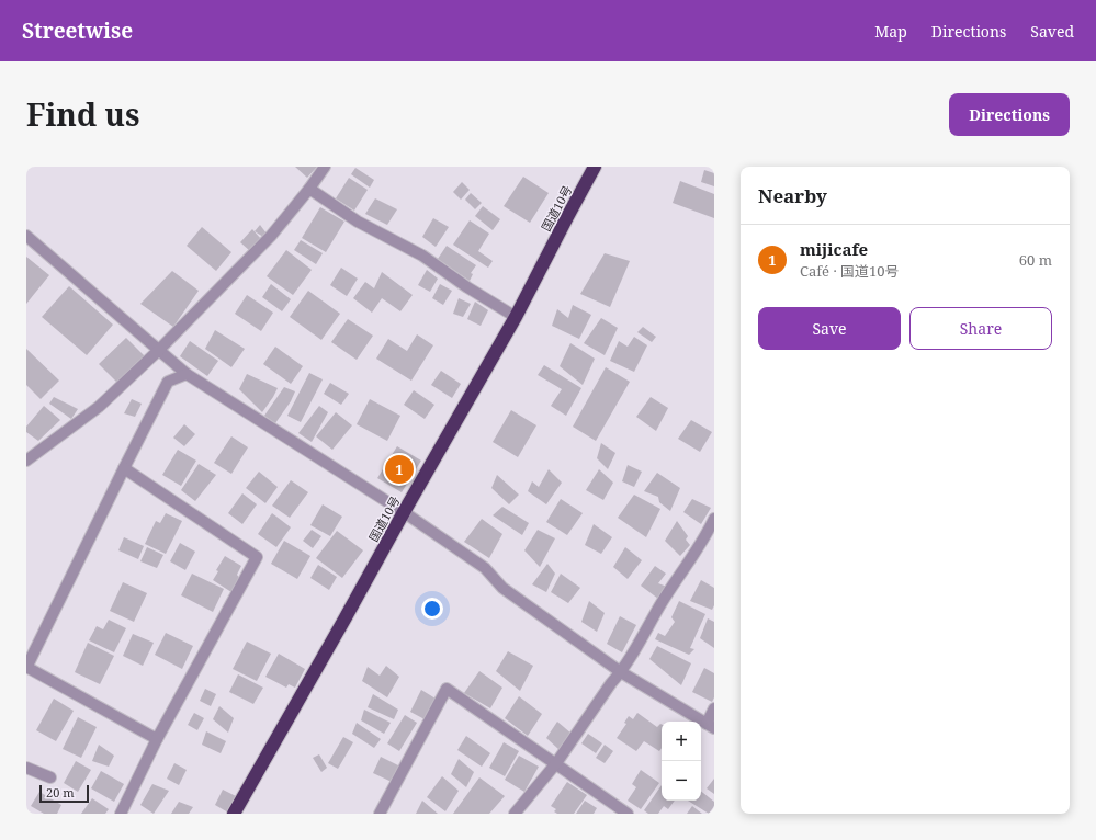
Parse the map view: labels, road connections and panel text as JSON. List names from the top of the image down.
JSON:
{
  "streets": {
    "highway": ["国道10号"]
  },
  "scale_bar": "20 m",
  "page": {
    "header": "Streetwise",
    "nav": ["Map", "Directions", "Saved"],
    "title": "Find us",
    "buttons": [
      "Directions",
      ["Save", "Share"]
    ],
    "heading": "Nearby",
    "list": [
      {
        "mark": "1",
        "name": "mijicafe",
        "note": "Café · 国道10号",
        "value": "60 m"
      }
    ],
    "pins": "1",
    "map_buttons": ["+", "−"],
    "scale": "20 m"
  }
}
